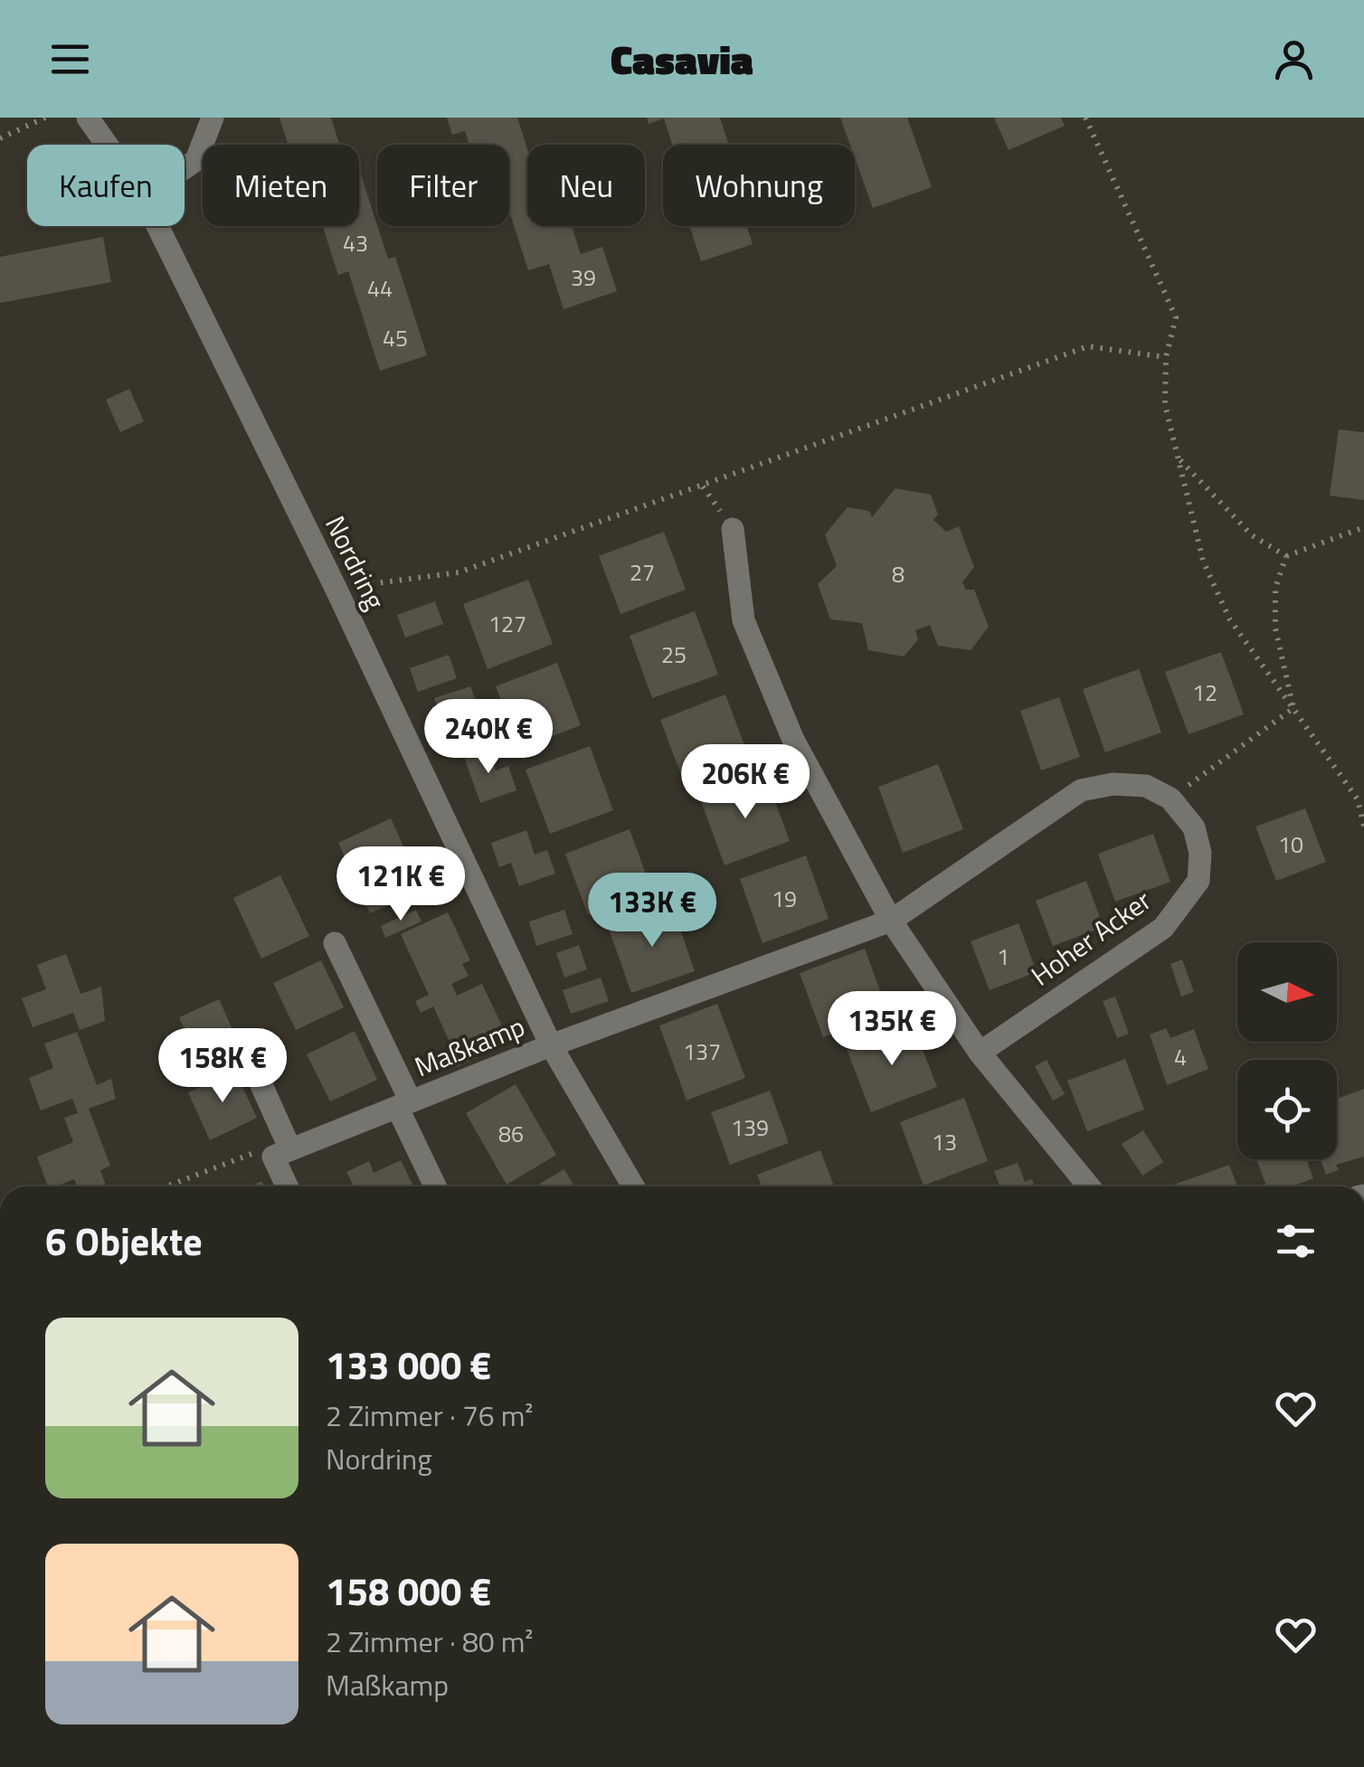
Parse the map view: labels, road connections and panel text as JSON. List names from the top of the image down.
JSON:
{
  "streets": {
    "street": ["Nordring", "Hoher Acker", "Maßkamp"]
  },
  "crossings": [
    ["Nordring", "Maßkamp"]
  ],
  "house_numbers": [
    "43",
    "39",
    "44",
    "45",
    "27",
    "8",
    "127",
    "25",
    "12",
    "10",
    "19",
    "1",
    "137",
    "4",
    "139",
    "86",
    "13"
  ],
  "north": "right",
  "page": {
    "header": "Casavia",
    "chip": [
      "Kaufen",
      "Mieten",
      "Filter",
      "Neu",
      "Wohnung"
    ],
    "price": [
      "240K €",
      "206K €",
      "121K €",
      "133K €",
      "135K €",
      "158K €"
    ],
    "heading": "6 Objekte",
    "list": [
      {
        "name": "133 000 €",
        "note": "2 Zimmer · 76 m² · Nordring"
      },
      {
        "name": "158 000 €",
        "note": "2 Zimmer · 80 m² · Maßkamp"
      }
    ]
  }
}
